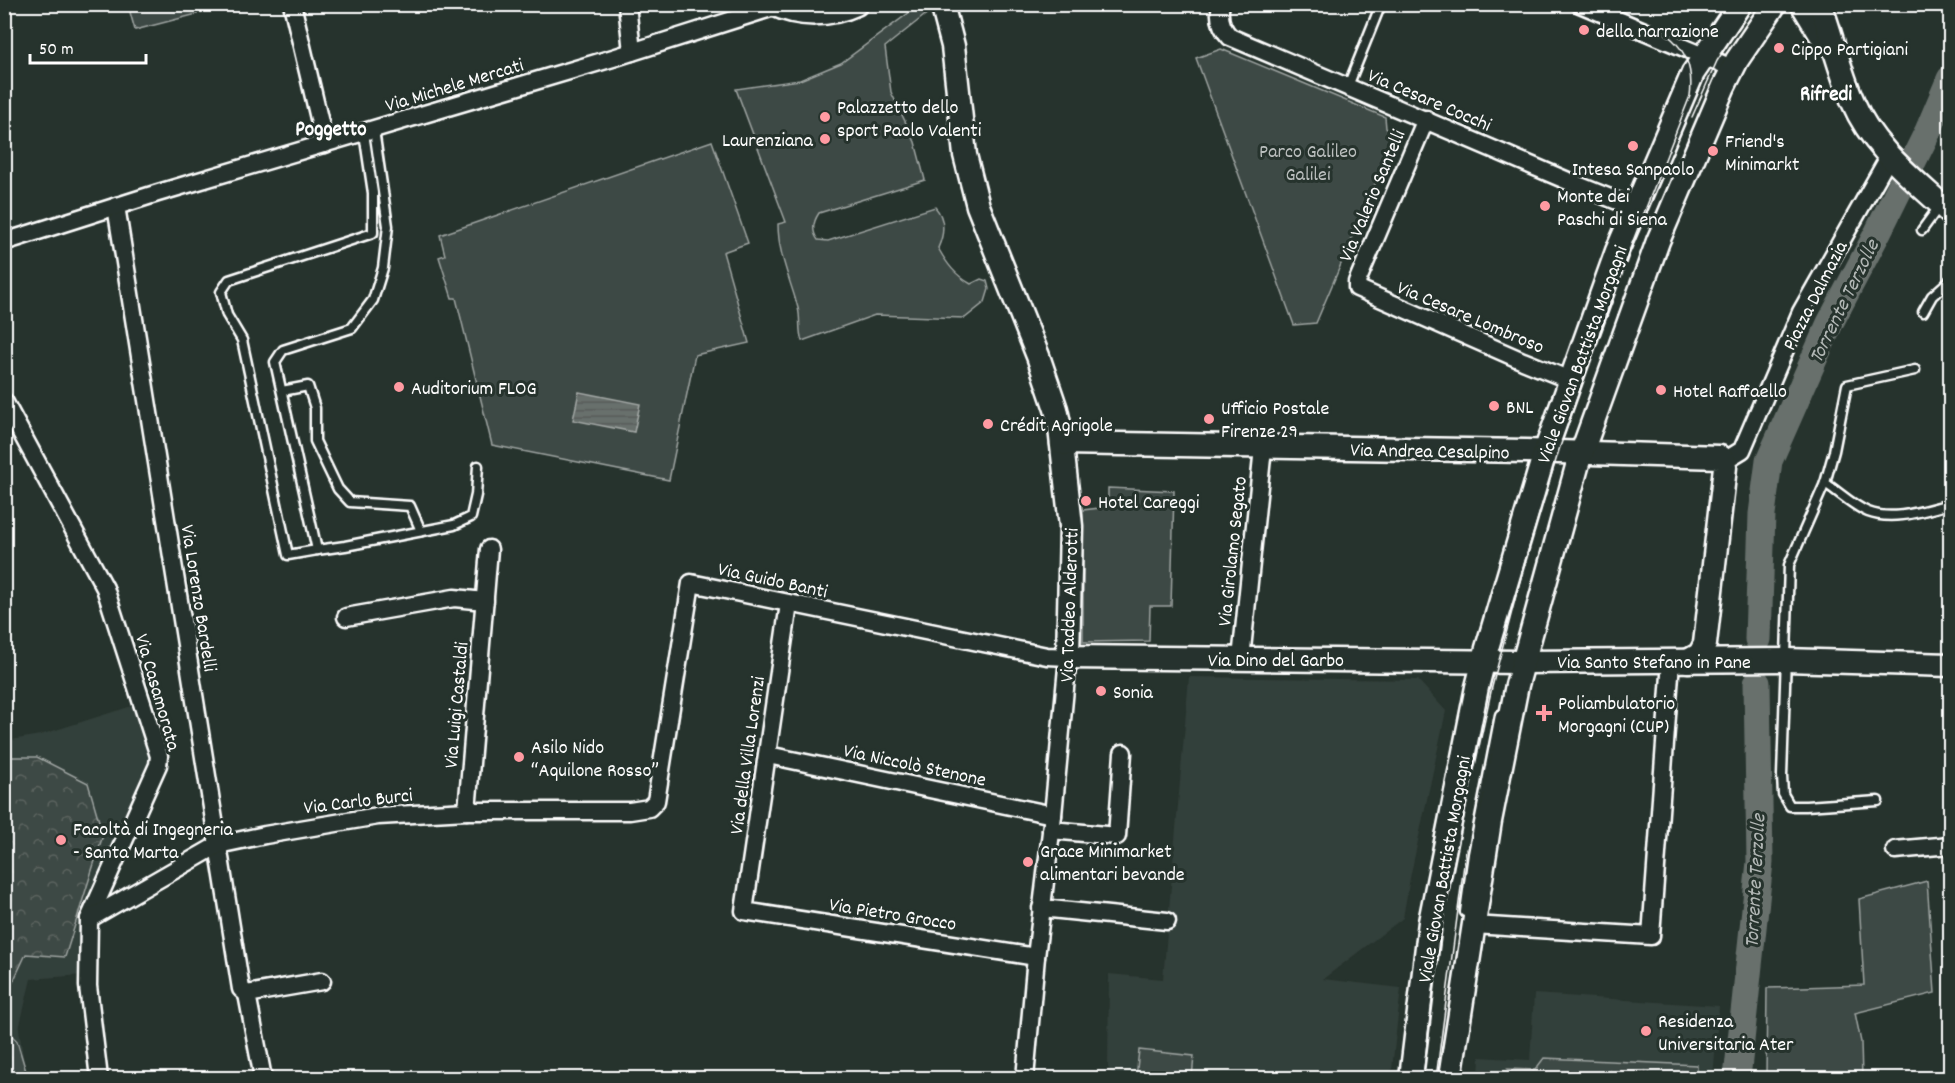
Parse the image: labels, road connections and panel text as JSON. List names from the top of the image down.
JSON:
{
  "streets": {
    "street": [
      "Via Michele Mercati",
      "Via Cesare Cocchi",
      "Via Valerio Santelli",
      "Piazza Dalmazia",
      "Via Cesare Lombroso",
      "Viale Giovan Battista Morgagni",
      "Via Andrea Cesalpino",
      "Via Girolamo Segato",
      "Via Guido Banti",
      "Via Lorenzo Bardelli",
      "Via Taddeo Alderotti",
      "Via Dino del Garbo",
      "Via Santo Stefano in Pane",
      "Via Casamorata",
      "Via Luigi Castaldi",
      "Via della Villa Lorenzi",
      "Via Niccolò Stenone",
      "Via Carlo Burci",
      "Via Pietro Grocco"
    ]
  },
  "crossings": [
    ["Via Michele Mercati", "Via Lorenzo Bardelli"],
    ["Via Cesare Cocchi", "Via Valerio Santelli"],
    ["Via Cesare Cocchi", "Viale Giovan Battista Morgagni"],
    ["Via Valerio Santelli", "Via Cesare Lombroso"],
    ["Piazza Dalmazia", "Via Andrea Cesalpino"],
    ["Via Cesare Lombroso", "Viale Giovan Battista Morgagni"],
    ["Viale Giovan Battista Morgagni", "Via Andrea Cesalpino"],
    ["Viale Giovan Battista Morgagni", "Via Dino del Garbo"],
    ["Viale Giovan Battista Morgagni", "Via Santo Stefano in Pane"],
    ["Via Andrea Cesalpino", "Via Girolamo Segato"],
    ["Via Andrea Cesalpino", "Via Taddeo Alderotti"],
    ["Via Girolamo Segato", "Via Dino del Garbo"],
    ["Via Guido Banti", "Via Taddeo Alderotti"],
    ["Via Guido Banti", "Via Dino del Garbo"],
    ["Via Guido Banti", "Via della Villa Lorenzi"],
    ["Via Guido Banti", "Via Carlo Burci"],
    ["Via Lorenzo Bardelli", "Via Carlo Burci"],
    ["Via Taddeo Alderotti", "Via Dino del Garbo"],
    ["Via Taddeo Alderotti", "Via Niccolò Stenone"],
    ["Via Taddeo Alderotti", "Via Pietro Grocco"],
    ["Via Casamorata", "Via Carlo Burci"],
    ["Via Luigi Castaldi", "Via Carlo Burci"],
    ["Via della Villa Lorenzi", "Via Niccolò Stenone"],
    ["Via della Villa Lorenzi", "Via Pietro Grocco"]
  ],
  "districts": ["Rifredi", "Poggetto"],
  "water": ["Torrente Terzolle"],
  "parks": ["Parco Galileo Galilei"],
  "places": {
    "other": [
      "della narrazione",
      "Cippo Partigiani",
      "Palazzetto dello sport Paolo Valenti",
      "Laurenziana",
      "Intesa Sanpaolo",
      "Friend's Minimarkt",
      "Monte dei Paschi di Siena",
      "Auditorium FLOG",
      "Hotel Raffaello",
      "BNL",
      "Ufficio Postale Firenze 29",
      "Crédit Agrigole",
      "Hotel Careggi",
      "Sonia",
      "Asilo Nido “Aquilone Rosso”",
      "Facoltà di Ingegneria - Santa Marta",
      "Grace Minimarket alimentari bevande",
      "Residenza Universitaria Ater"
    ],
    "health": ["Poliambulatorio Morgagni (CUP)"]
  },
  "scale_bar": "50 m"
}
